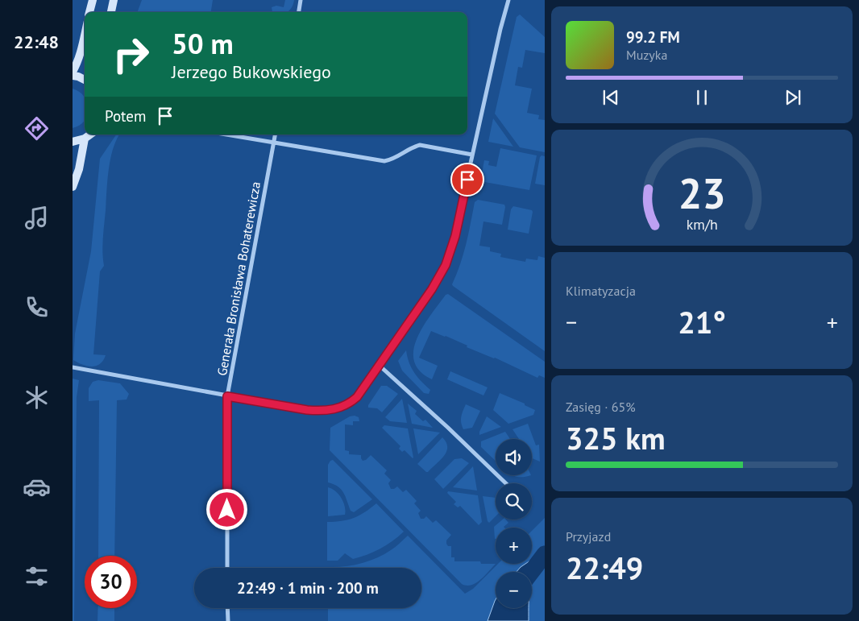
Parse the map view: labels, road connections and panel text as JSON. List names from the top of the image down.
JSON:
{
  "streets": {
    "street": ["Generała Bronisława Bohaterewicza"]
  },
  "page": {
    "tabs": "22:48",
    "turn": ["50 m", "Jerzego Bukowskiego"],
    "song": ["99.2 FM", "Muzyka"],
    "then": "Potem",
    "tile": [
      "Klimatyzacja",
      ["Zasięg · 65%", "325 km"],
      ["Przyjazd", "22:49"]
    ],
    "heat": ["−", "21°", "+"],
    "map_buttons": ["+", "−"],
    "limit": "30",
    "trip": "22:49 · 1 min · 200 m",
    "gauge": ["23", "km/h"]
  }
}
